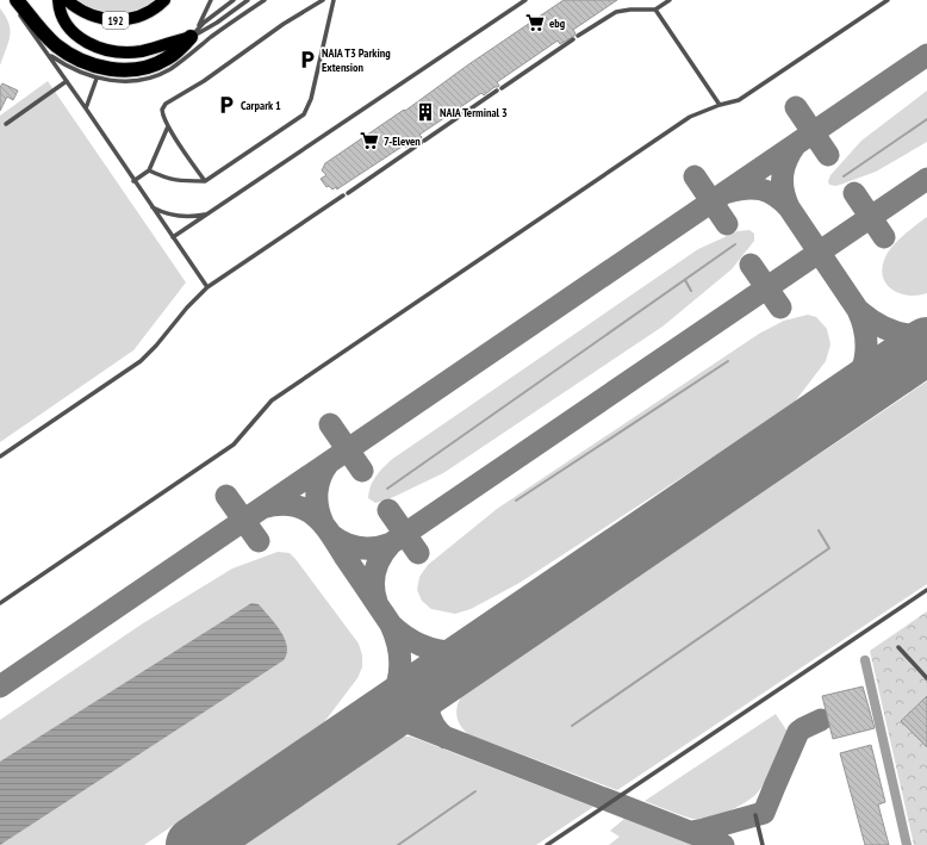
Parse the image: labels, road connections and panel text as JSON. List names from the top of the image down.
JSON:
{
  "streets": {
    "main road": ["192"]
  },
  "places": {
    "supermarket": ["ebg", "7-Eleven"],
    "parking": ["NAIA T3 Parking Extension", "Carpark 1"],
    "building": ["NAIA Terminal 3"]
  }
}
